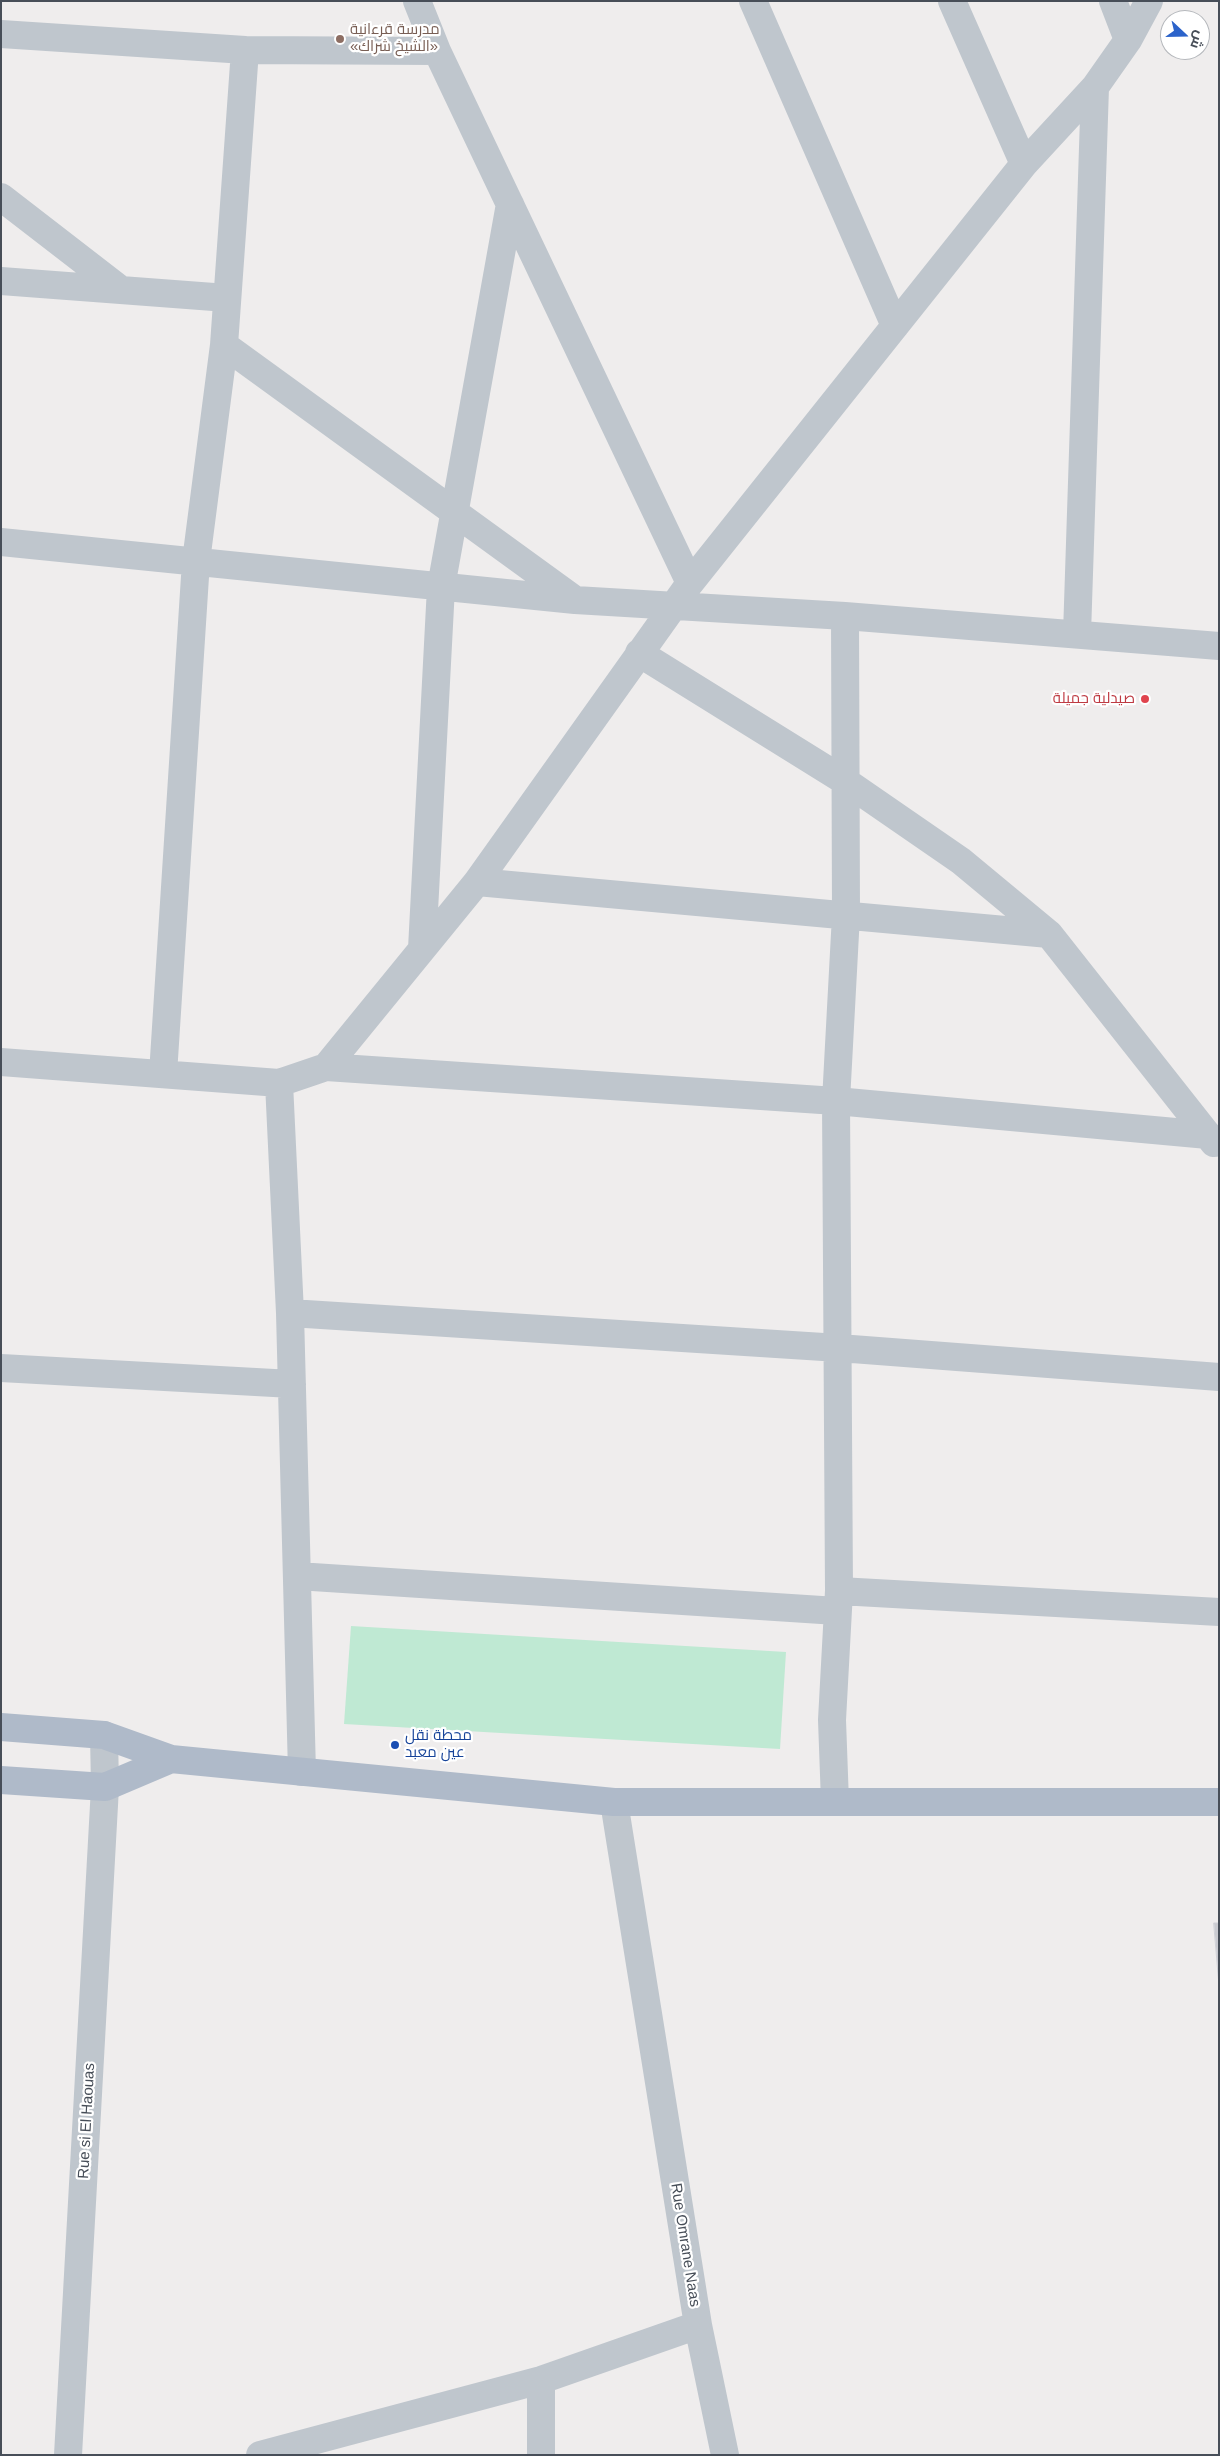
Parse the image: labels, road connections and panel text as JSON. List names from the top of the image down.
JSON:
{
  "streets": {
    "street": ["Rue si El Haouas", "Rue Omrane Naas"]
  },
  "places": ["مدرسة قرءانية «الشيخ شراك»", "صيدلية جميلة", "محطة نقل عين معبد"],
  "north": "right"
}
